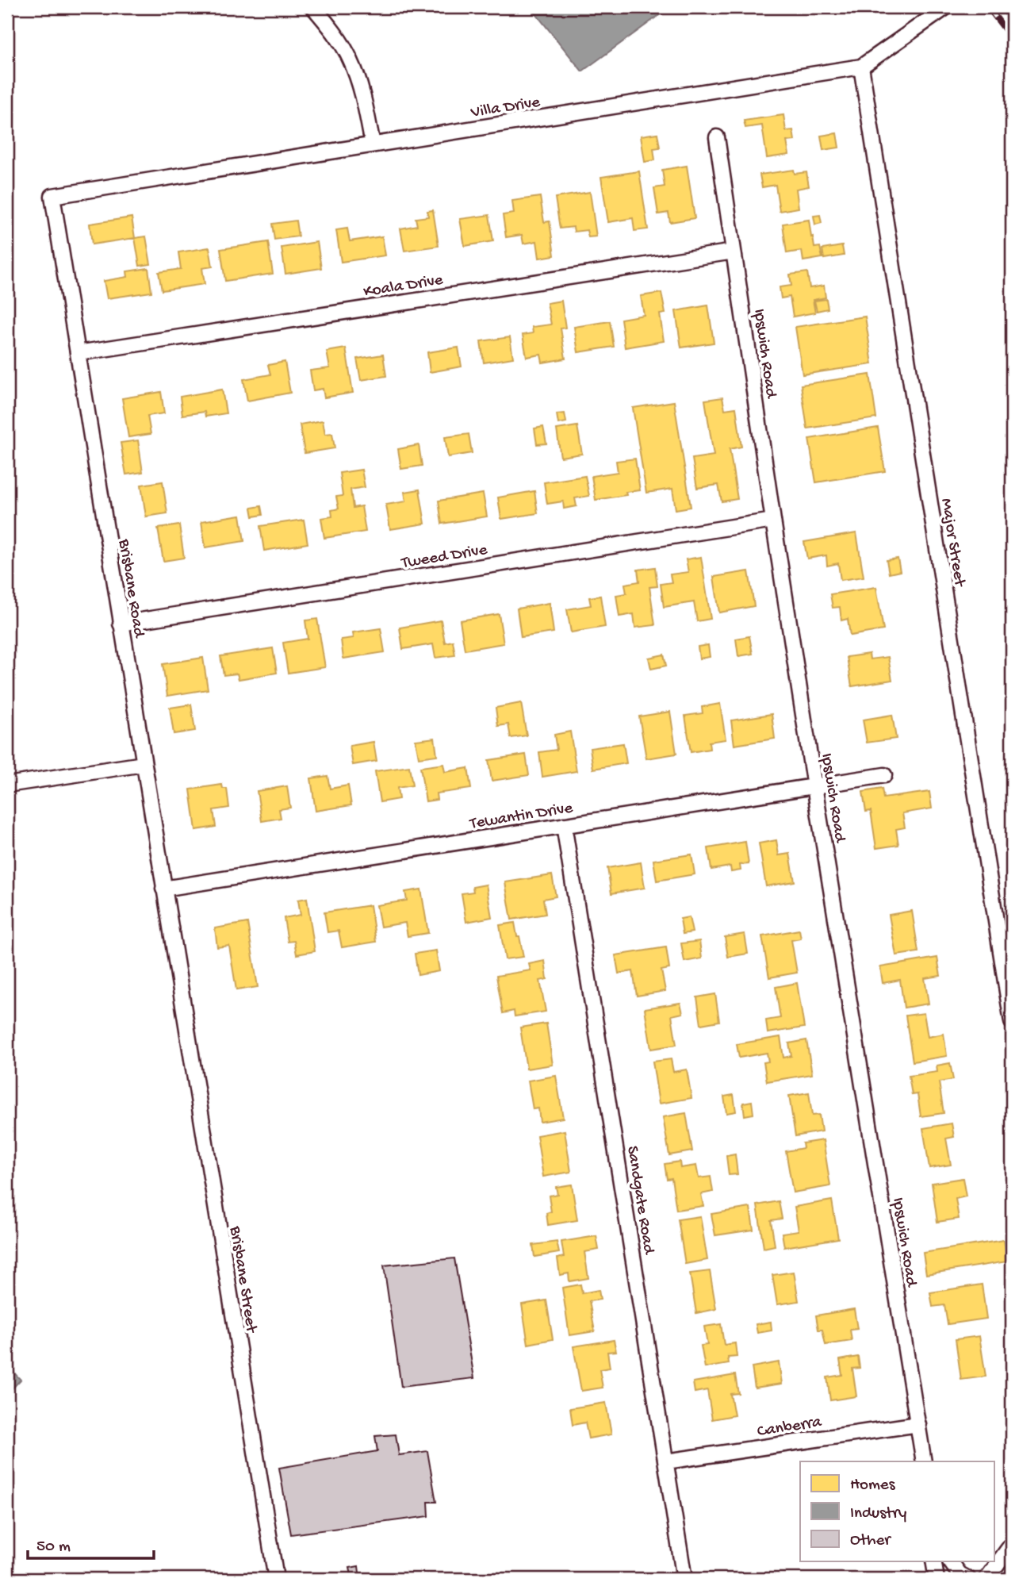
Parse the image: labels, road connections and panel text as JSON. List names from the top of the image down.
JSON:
{
  "streets": {
    "street": [
      "Villa Drive",
      "Koala Drive",
      "Ipswich Road",
      "Major Street",
      "Tweed Drive",
      "Brisbane Road",
      "Tewantin Drive",
      "Sandgate Road",
      "Brisbane Street",
      "Canberra"
    ]
  },
  "crossings": [
    ["Villa Drive", "Major Street"],
    ["Villa Drive", "Brisbane Road"],
    ["Koala Drive", "Ipswich Road"],
    ["Koala Drive", "Brisbane Road"],
    ["Ipswich Road", "Tweed Drive"],
    ["Ipswich Road", "Tewantin Drive"],
    ["Ipswich Road", "Canberra"],
    ["Tweed Drive", "Brisbane Road"],
    ["Brisbane Road", "Tewantin Drive"],
    ["Brisbane Road", "Brisbane Street"],
    ["Tewantin Drive", "Sandgate Road"],
    ["Sandgate Road", "Canberra"]
  ],
  "legend": ["Homes", "Industry", "Other"],
  "scale_bar": "50 m"
}
